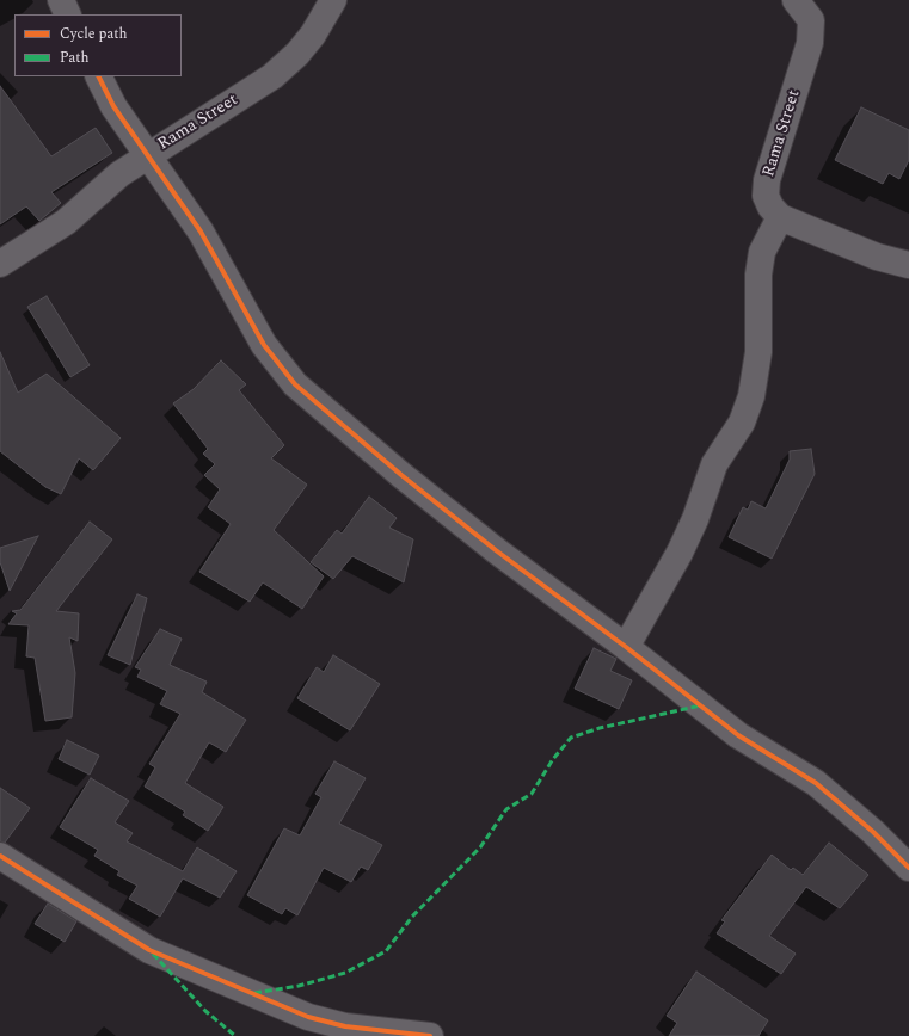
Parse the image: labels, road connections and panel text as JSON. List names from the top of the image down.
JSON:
{
  "streets": {
    "street": ["Rama Street"]
  },
  "legend": ["Cycle path", "Path"]
}
